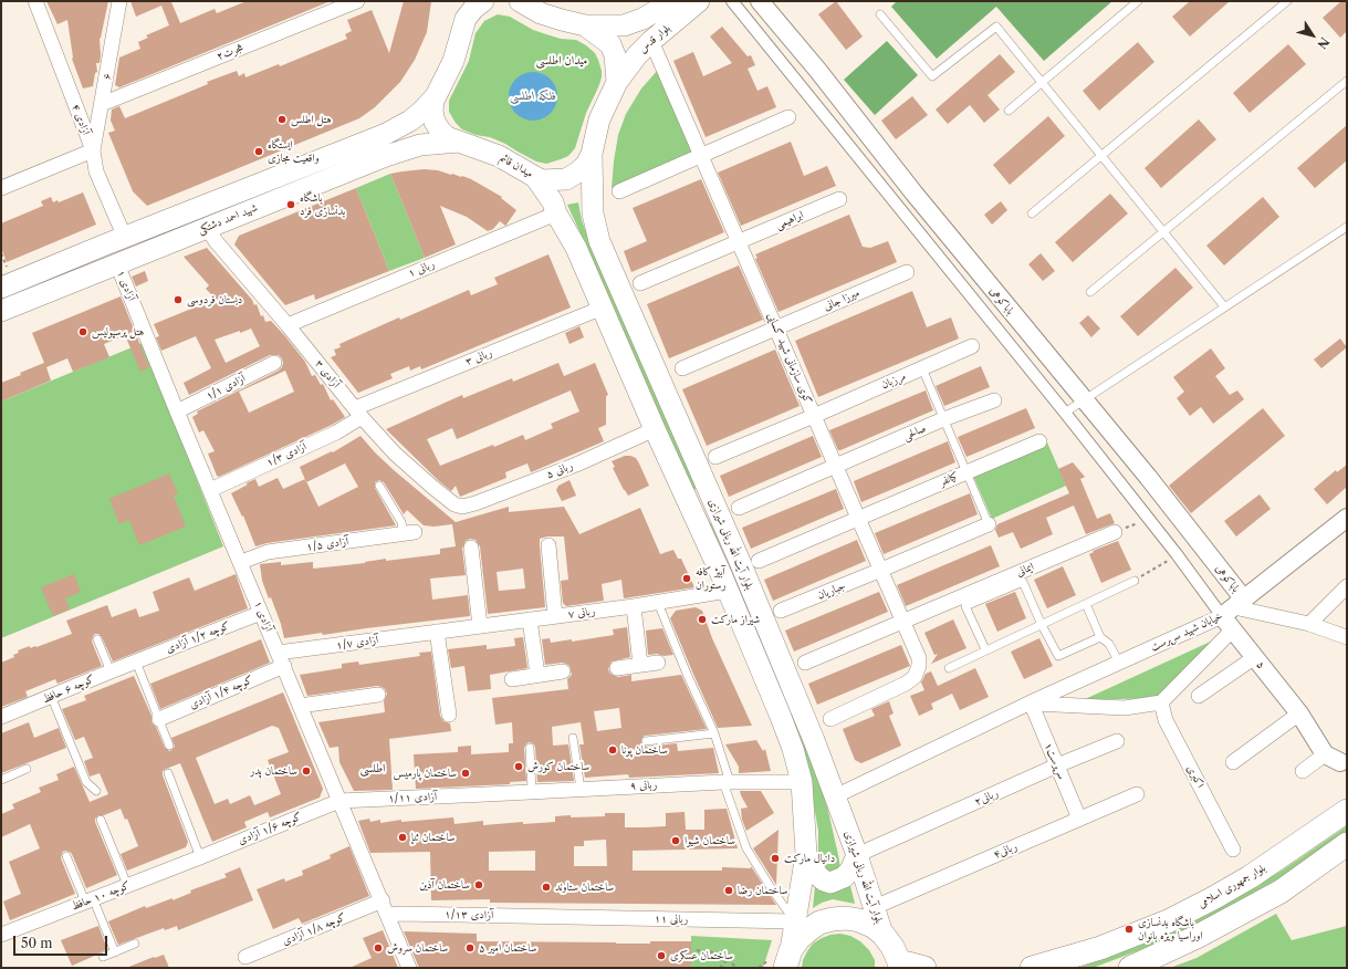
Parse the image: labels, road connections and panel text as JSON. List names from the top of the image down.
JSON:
{
  "streets": {
    "main road": [
      "بلوار قدس",
      "میدان قائم",
      "شهید احمد دشتکی",
      "بلوار آیت الله ربانی شیرازی",
      "بلوار جمهوری اسلامی"
    ],
    "street": [
      "هجرت۲",
      "۶",
      "۴ آزادی",
      "ابراهیمی",
      "ربانی ۱",
      "آزادی ۱",
      "میرزا جانی",
      "باباکوهی",
      "ربانی ۳",
      "کوی سازمانی شهید کسایی",
      "۳ آزادی",
      "مرزبان",
      "آزادی ۱/۱",
      "صالحی",
      "آزادی ۱/۳",
      "ربانی ۵",
      "کیانفر",
      "آزادی ۱/۵",
      "ایمانی",
      "جباریان",
      "ربانی ۷",
      "خیابان شهید سرپرست",
      "کوچه ۱/۲ آزادی",
      "آزادی ۱/۷",
      "۵",
      "کوچه ۶ حافظ",
      "کوچه ۱/۴ آزادی",
      "سرپرست۱",
      "اکبری",
      "ربانی ۹",
      "آزادی ۱/۱۱",
      "ربانی۲",
      "کوچه ۱/۶ آزادی",
      "ربانی۴",
      "کوچه ۱۰ حافظ",
      "آزادی ۱/۱۳",
      "ربانی ۱۱",
      "کوچه ۱/۸ آزادی"
    ]
  },
  "crossings": [
    ["بلوار قدس", "میدان قائم"],
    ["بلوار قدس", "کوی سازمانی شهید کسایی"],
    ["هجرت۲", "۶"],
    ["۶", "۴ آزادی"],
    ["۴ آزادی", "شهید احمد دشتکی"],
    ["میدان قائم", "شهید احمد دشتکی"],
    ["میدان قائم", "بلوار آیت الله ربانی شیرازی"],
    ["شهید احمد دشتکی", "آزادی ۱"],
    ["شهید احمد دشتکی", "۳ آزادی"],
    ["ابراهیمی", "کوی سازمانی شهید کسایی"],
    ["ربانی ۱", "۳ آزادی"],
    ["ربانی ۱", "بلوار آیت الله ربانی شیرازی"],
    ["آزادی ۱", "آزادی ۱/۱"],
    ["آزادی ۱", "آزادی ۱/۳"],
    ["آزادی ۱", "آزادی ۱/۵"],
    ["آزادی ۱", "کوچه ۱/۲ آزادی"],
    ["آزادی ۱", "آزادی ۱/۷"],
    ["آزادی ۱", "کوچه ۱/۴ آزادی"],
    ["آزادی ۱", "آزادی ۱/۱۱"],
    ["آزادی ۱", "کوچه ۱/۶ آزادی"],
    ["آزادی ۱", "آزادی ۱/۱۳"],
    ["آزادی ۱", "کوچه ۱/۸ آزادی"],
    ["میرزا جانی", "کوی سازمانی شهید کسایی"],
    ["باباکوهی", "خیابان شهید سرپرست"],
    ["باباکوهی", "۵"],
    ["ربانی ۳", "۳ آزادی"],
    ["ربانی ۳", "آزادی ۱/۳"],
    ["ربانی ۳", "بلوار آیت الله ربانی شیرازی"],
    ["کوی سازمانی شهید کسایی", "مرزبان"],
    ["کوی سازمانی شهید کسایی", "صالحی"],
    ["کوی سازمانی شهید کسایی", "کیانفر"],
    ["کوی سازمانی شهید کسایی", "ایمانی"],
    ["کوی سازمانی شهید کسایی", "جباریان"],
    ["۳ آزادی", "آزادی ۱/۳"],
    ["۳ آزادی", "ربانی ۵"],
    ["ربانی ۵", "بلوار آیت الله ربانی شیرازی"],
    ["بلوار آیت الله ربانی شیرازی", "ربانی ۷"],
    ["بلوار آیت الله ربانی شیرازی", "خیابان شهید سرپرست"],
    ["بلوار آیت الله ربانی شیرازی", "ربانی ۹"],
    ["بلوار آیت الله ربانی شیرازی", "ربانی۲"],
    ["بلوار آیت الله ربانی شیرازی", "ربانی۴"],
    ["بلوار آیت الله ربانی شیرازی", "ربانی ۱۱"],
    ["ربانی ۷", "آزادی ۱/۷"],
    ["خیابان شهید سرپرست", "۵"],
    ["خیابان شهید سرپرست", "سرپرست۱"],
    ["خیابان شهید سرپرست", "اکبری"],
    ["کوچه ۱/۲ آزادی", "کوچه ۶ حافظ"],
    ["آزادی ۱/۷", "کوچه ۱/۴ آزادی"],
    ["سرپرست۱", "ربانی۲"],
    ["سرپرست۱", "ربانی۴"],
    ["ربانی ۹", "آزادی ۱/۱۱"],
    ["آزادی ۱/۱۱", "کوچه ۱/۶ آزادی"],
    ["کوچه ۱/۶ آزادی", "کوچه ۱۰ حافظ"],
    ["آزادی ۱/۱۳", "ربانی ۱۱"]
  ],
  "districts": ["میدان اطلسی", "اطلسی"],
  "water": ["فلکه اطلسی"],
  "places": [
    "هتل اطلس",
    "ایستگاه واقعیت مجازی",
    "باشگاه بدنسازی فرد",
    "دبستان فردوسی",
    "هتل پرسپولیس",
    "آبیژ کافه رستوران",
    "شیراز مارکت",
    "ساختمان پونا",
    "ساختمان کورش",
    "ساختمان پدر",
    "ساختمان پارمیس",
    "ساختمان ثنإ",
    "ساختمان شیوا",
    "دانیال مارکت",
    "ساختمان آذین",
    "ساختمان ستاوند",
    "ساختمان رضا",
    "باشگاه بدنسازی اوراسیا ویژه بانوان",
    "ساختمان سروش",
    "ساختمان امیر ۵",
    "ساختمان عسکری"
  ],
  "scale_bar": "50 m",
  "north": "bottom right"
}
